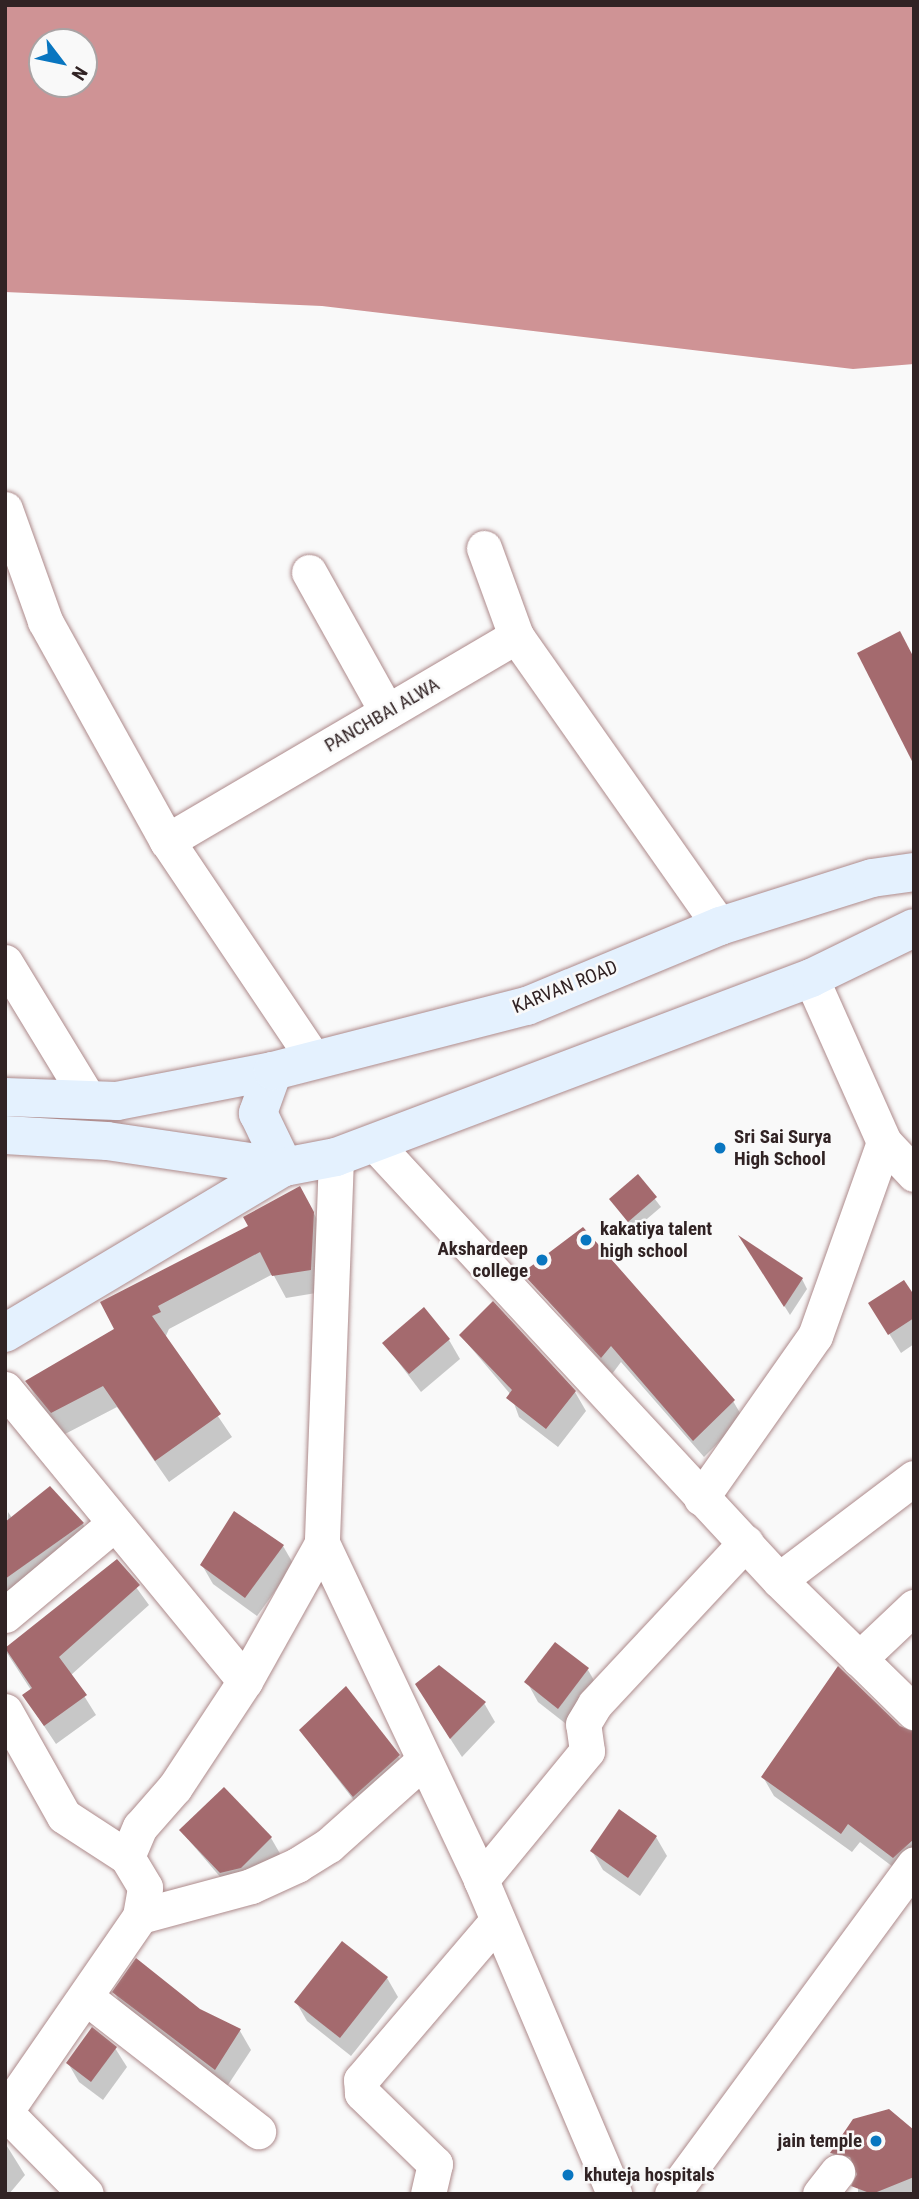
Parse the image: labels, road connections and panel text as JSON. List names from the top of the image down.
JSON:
{
  "streets": {
    "street": ["PANCHBAI ALWA", "KARVAN ROAD"]
  },
  "places": [
    "Sri Sai Surya High School",
    "kakatiya talent high school",
    "Akshardeep college",
    "jain temple",
    "khuteja hospitals"
  ],
  "north": "bottom right"
}
